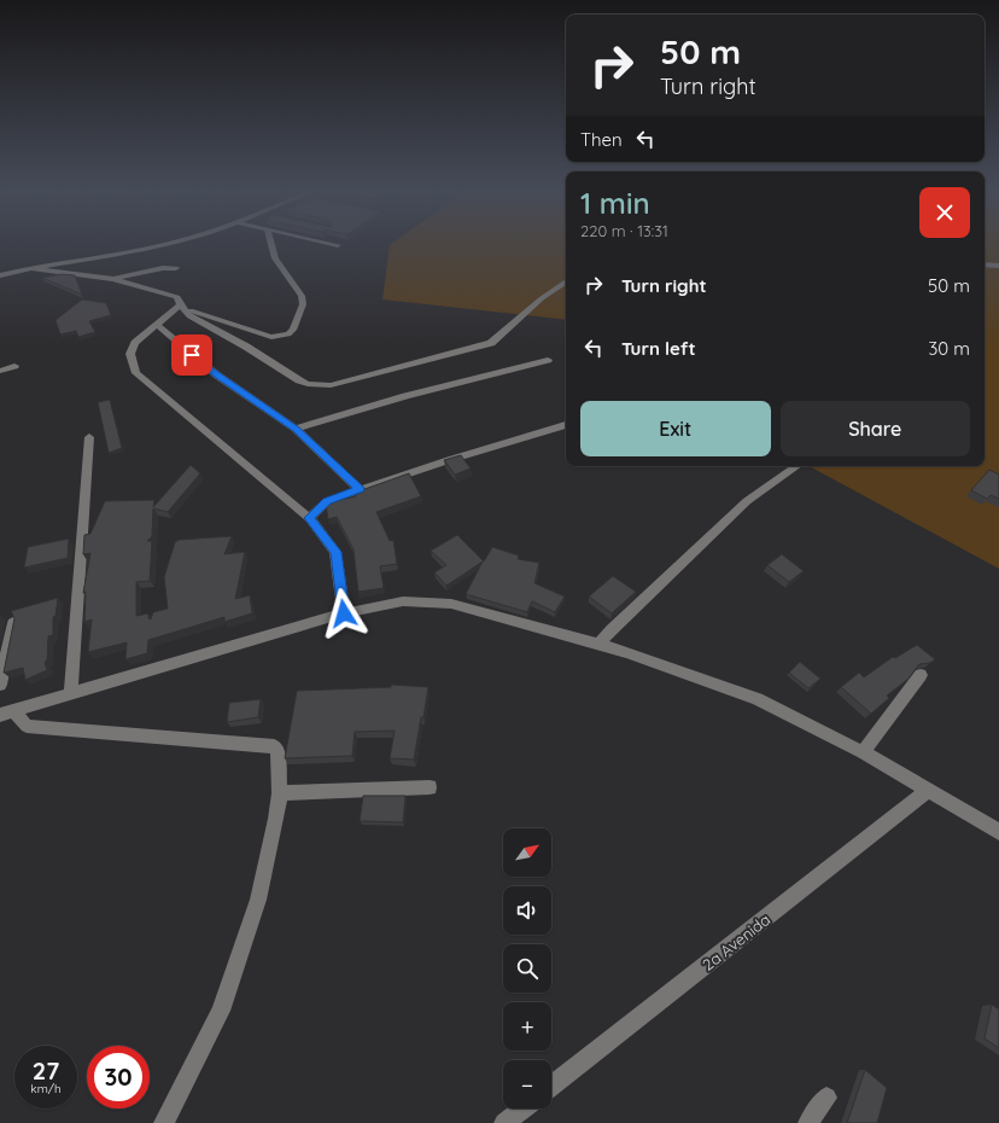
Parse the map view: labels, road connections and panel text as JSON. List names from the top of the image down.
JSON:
{
  "streets": {
    "street": ["2a Avenida"]
  },
  "north": "top right",
  "page": {
    "turn": ["50 m", "Turn right"],
    "then": "Then",
    "heading": ["1 min", "220 m · 13:31"],
    "list": [
      {
        "name": "Turn right",
        "value": "50 m"
      },
      {
        "name": "Turn left",
        "value": "30 m"
      }
    ],
    "buttons": ["Exit", "Share"],
    "map_buttons": ["+", "−"],
    "speed": "27 km/h",
    "limit": "30"
  }
}
